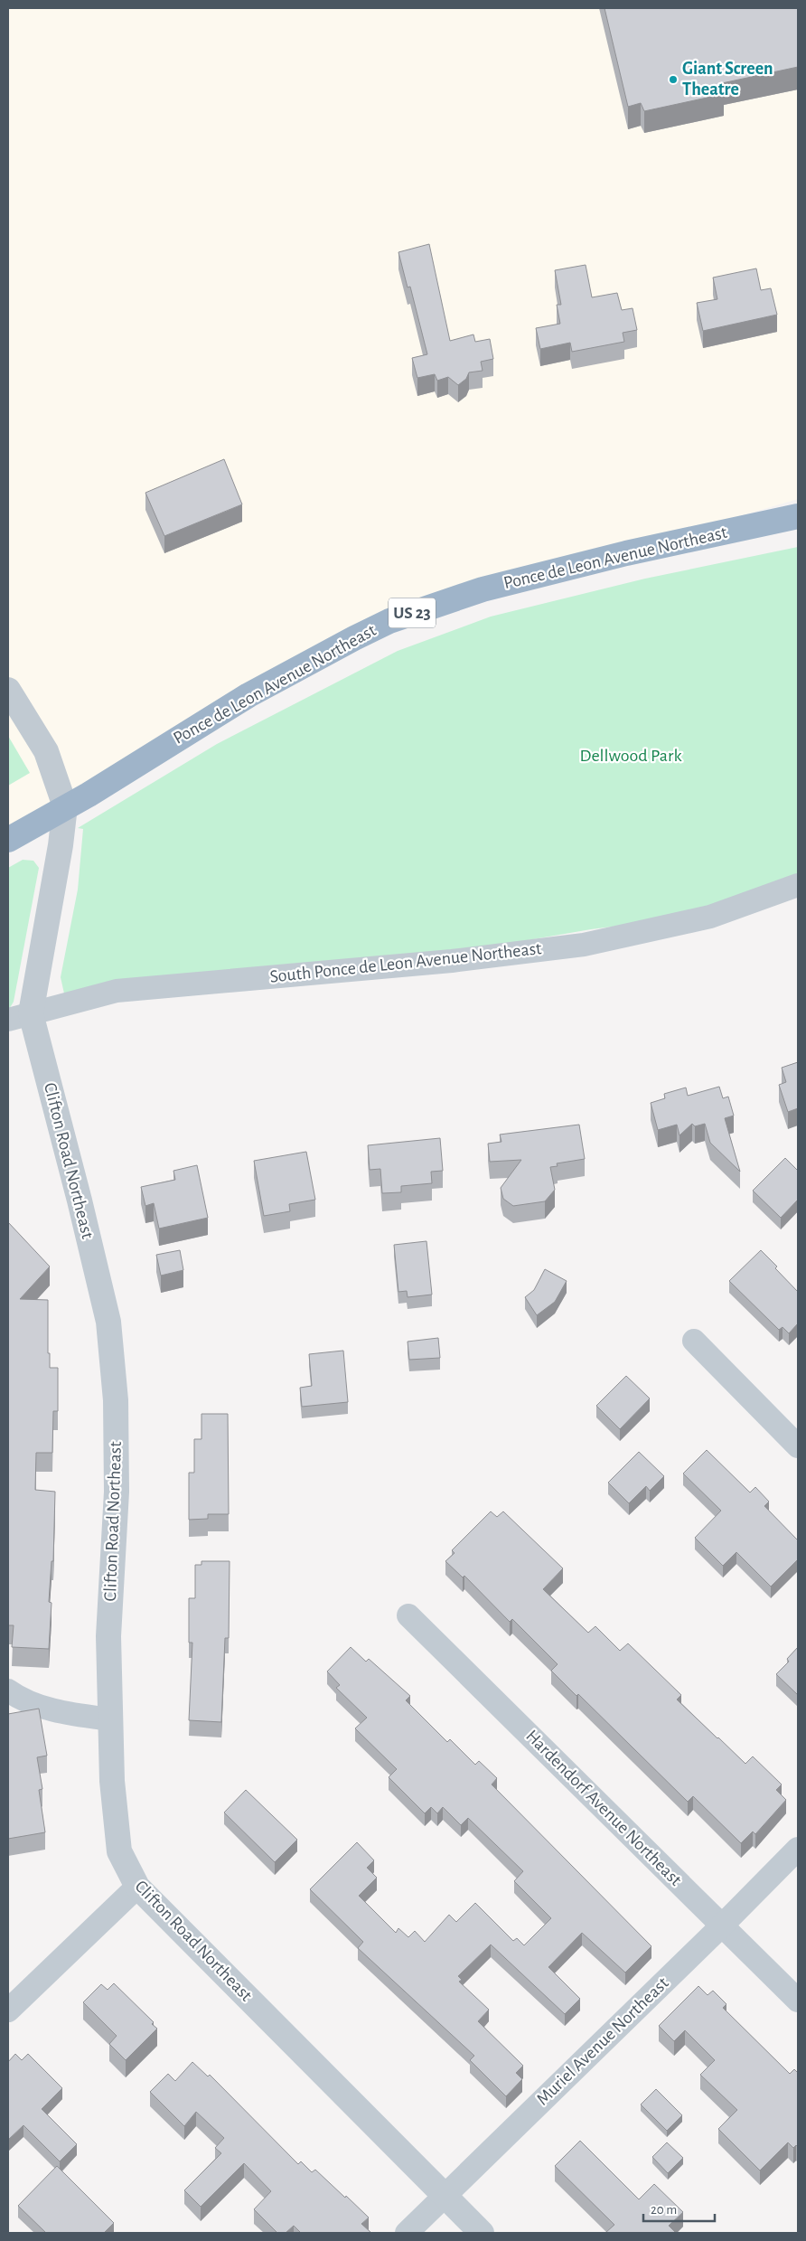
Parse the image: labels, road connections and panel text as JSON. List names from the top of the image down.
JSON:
{
  "streets": {
    "highway": ["Ponce de Leon Avenue Northeast", "US 23"],
    "street": [
      "South Ponce de Leon Avenue Northeast",
      "Clifton Road Northeast",
      "Hardendorf Avenue Northeast",
      "Muriel Avenue Northeast"
    ]
  },
  "crossings": [
    ["Ponce de Leon Avenue Northeast", "Clifton Road Northeast"],
    ["South Ponce de Leon Avenue Northeast", "Clifton Road Northeast"],
    ["Clifton Road Northeast", "Muriel Avenue Northeast"],
    ["Hardendorf Avenue Northeast", "Muriel Avenue Northeast"]
  ],
  "parks": ["Dellwood Park"],
  "places": ["Giant Screen Theatre"],
  "scale_bar": "20 m"
}
